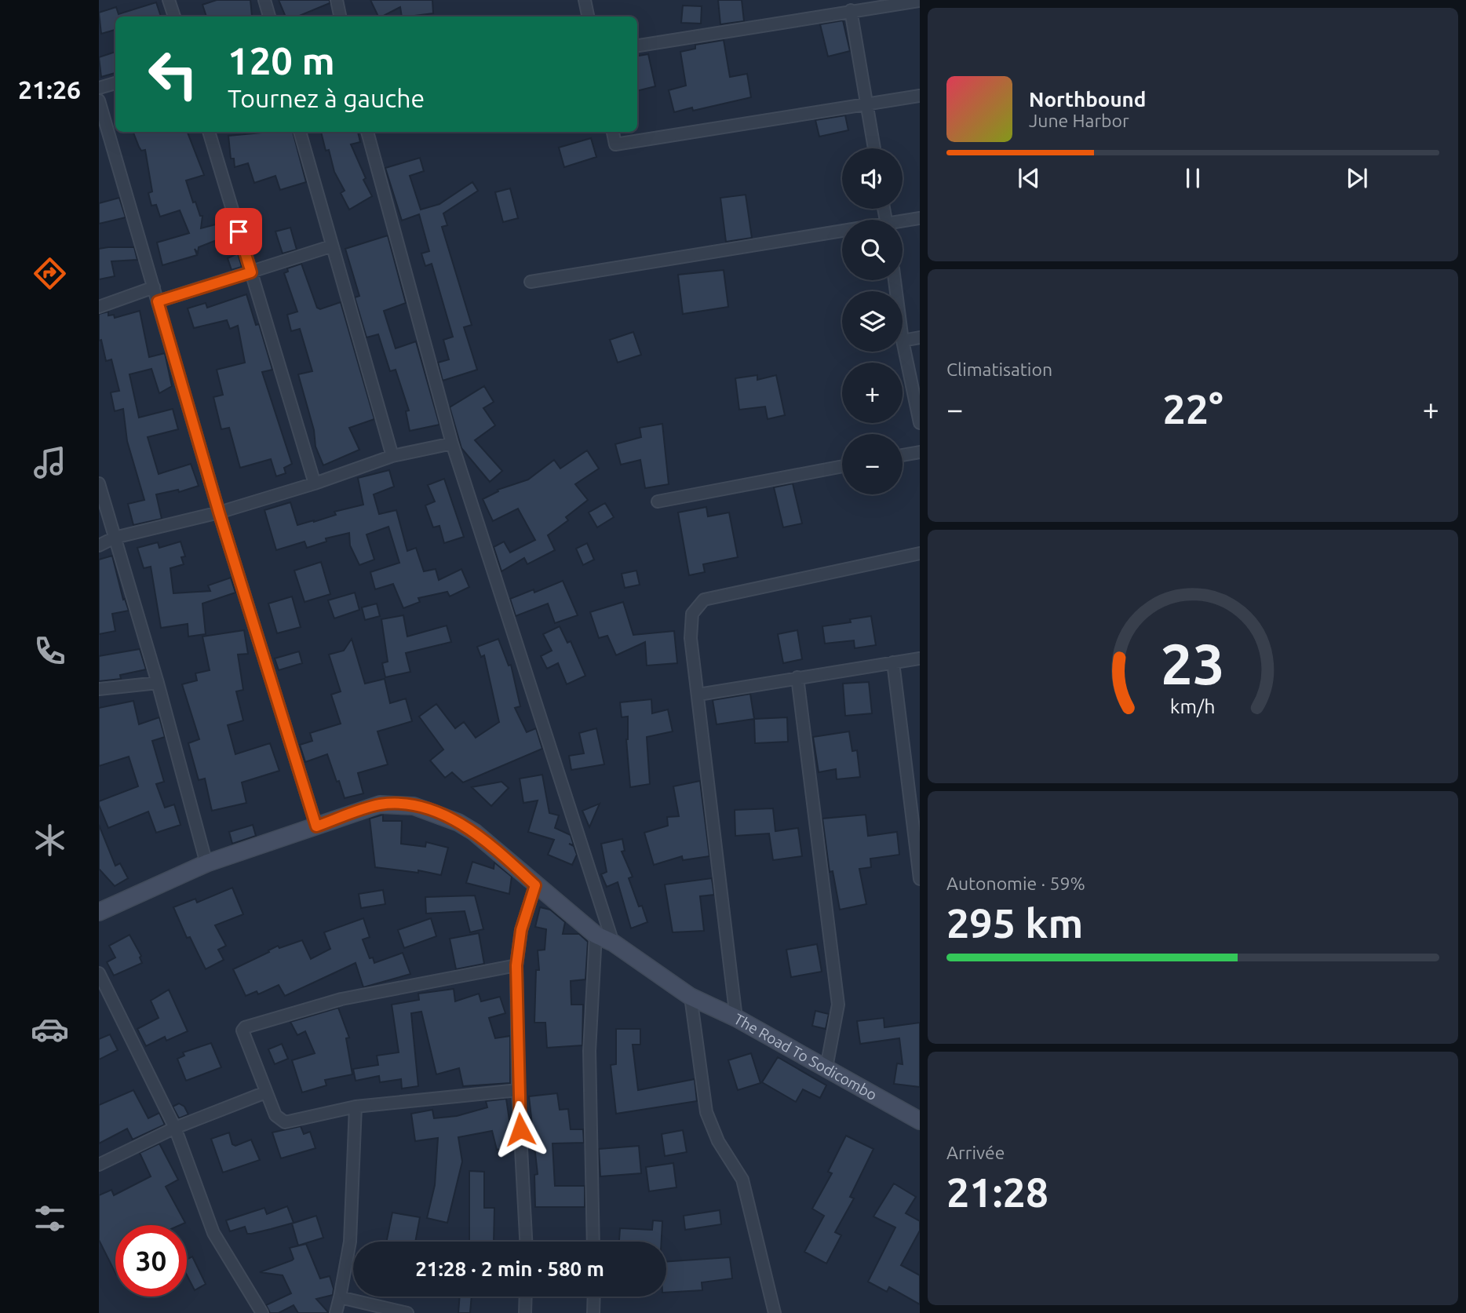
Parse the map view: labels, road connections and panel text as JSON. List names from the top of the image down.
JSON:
{
  "streets": {
    "street": ["The Road To Sodicombo"]
  },
  "page": {
    "tabs": "21:26",
    "turn": ["120 m", "Tournez à gauche"],
    "song": ["Northbound", "June Harbor"],
    "map_buttons": ["+", "−"],
    "tile": [
      "Climatisation",
      ["Autonomie · 59%", "295 km"],
      ["Arrivée", "21:28"]
    ],
    "heat": ["−", "22°", "+"],
    "limit": "30",
    "trip": "21:28 · 2 min · 580 m",
    "gauge": ["23", "km/h"]
  }
}
